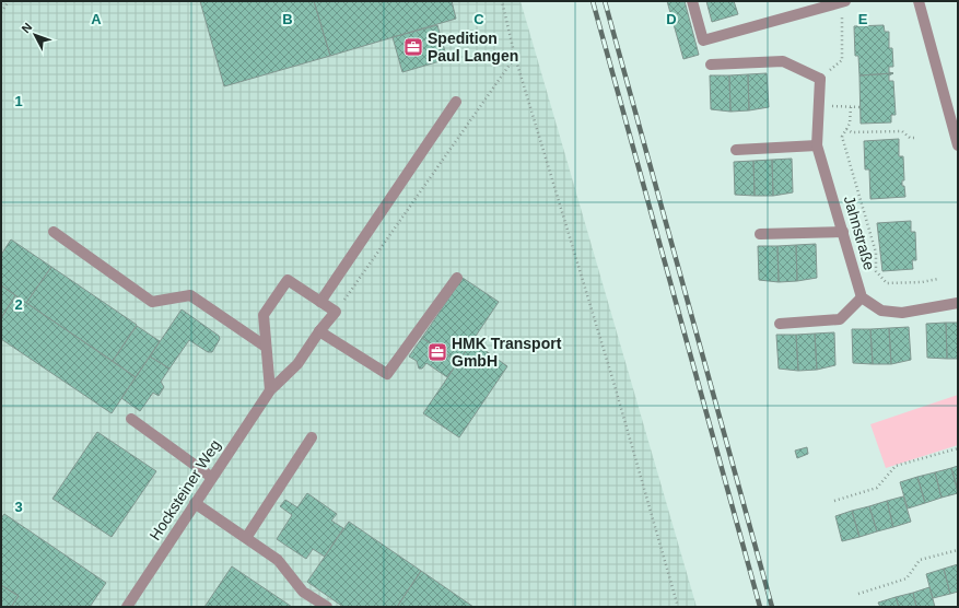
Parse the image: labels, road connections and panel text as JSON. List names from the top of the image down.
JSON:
{
  "streets": {
    "street": ["Jahnstraße", "Hocksteiner Weg"]
  },
  "places": {
    "office": ["Spedition Paul Langen", "HMK Transport GmbH"]
  },
  "north": "top left",
  "grid": {
    "columns": [
      "A",
      "B",
      "C",
      "D",
      "E"
    ],
    "rows": ["1", "2", "3"]
  }
}
